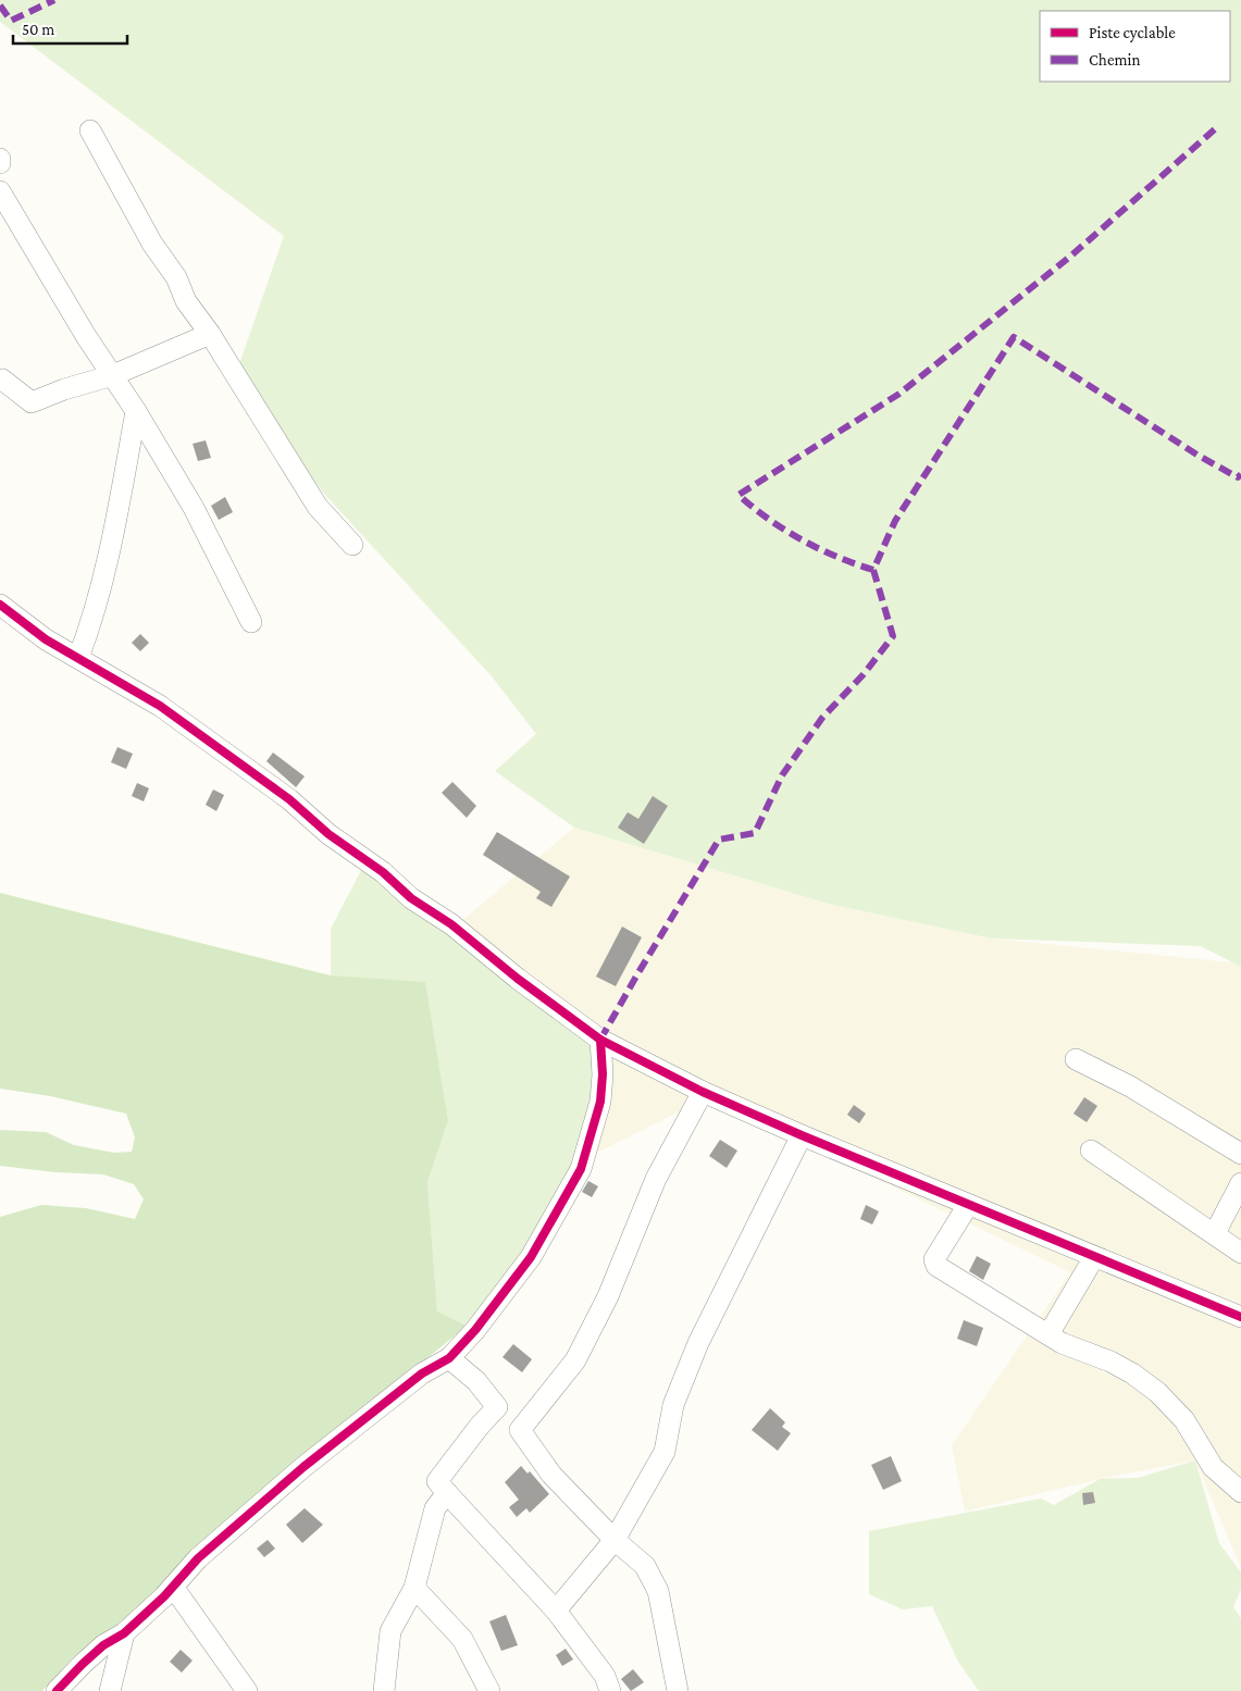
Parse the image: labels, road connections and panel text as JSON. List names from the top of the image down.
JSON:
{
  "legend": ["Piste cyclable", "Chemin"],
  "scale_bar": "50 m"
}
